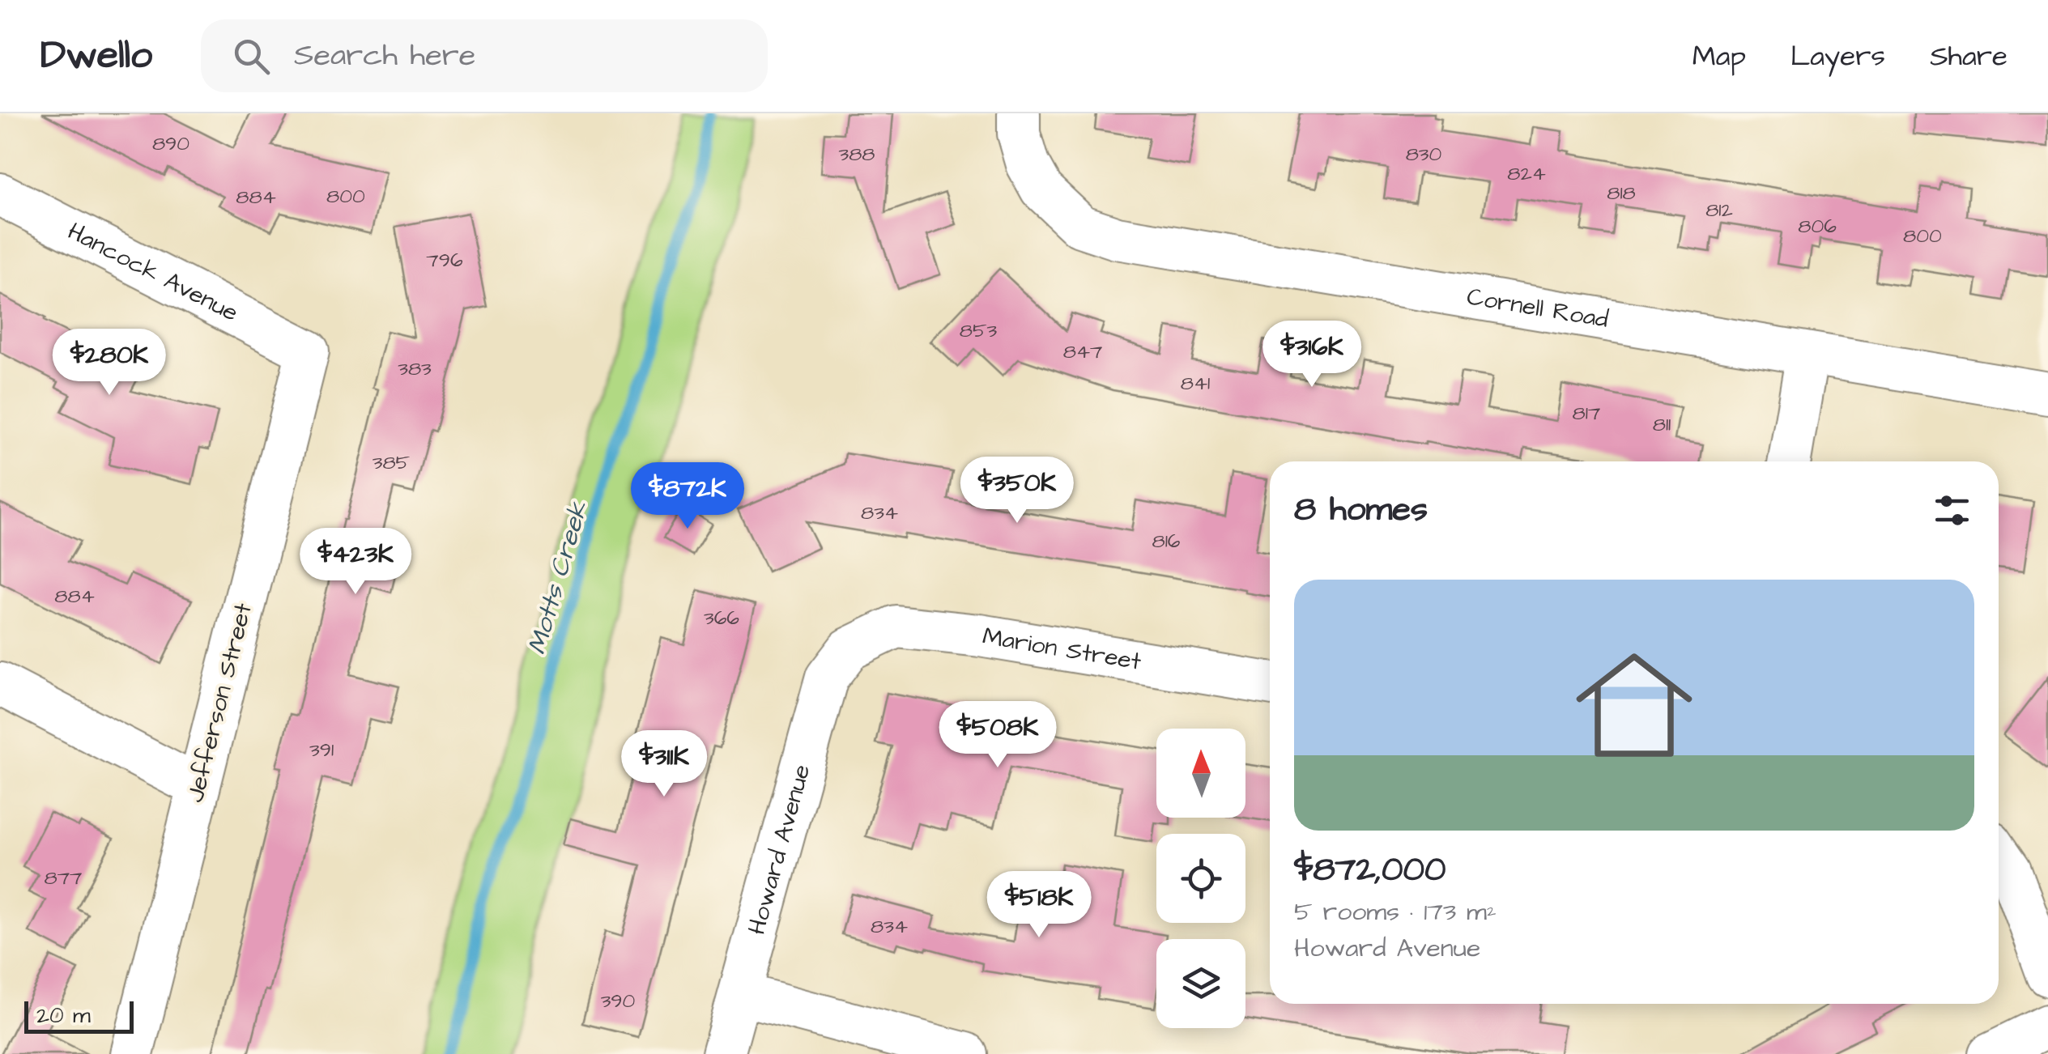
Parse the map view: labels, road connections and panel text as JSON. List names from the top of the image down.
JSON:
{
  "streets": {
    "street": [
      "Hancock Avenue",
      "Cornell Road",
      "Marion Street",
      "Jefferson Street",
      "Howard Avenue"
    ]
  },
  "crossings": [
    ["Hancock Avenue", "Jefferson Street"],
    ["Marion Street", "Howard Avenue"]
  ],
  "water": ["Motts Creek"],
  "house_numbers": [
    "890",
    "388",
    "830",
    "824",
    "818",
    "800",
    "884",
    "812",
    "806",
    "800",
    "796",
    "853",
    "847",
    "383",
    "841",
    "817",
    "811",
    "385",
    "834",
    "816",
    "884",
    "366",
    "391",
    "877",
    "834",
    "390"
  ],
  "scale_bar": "20 m",
  "north": "top",
  "page": {
    "header": "Dwello",
    "search": "Search here",
    "nav": ["Map", "Layers", "Share"],
    "price": [
      "$316K",
      "$280K",
      "$350K",
      "$872K",
      "$423K",
      "$508K",
      "$311K",
      "$518K"
    ],
    "heading": "8 homes",
    "list": [
      {
        "name": "$872,000",
        "note": "5 rooms · 173 m² · Howard Avenue"
      }
    ],
    "scale": "20 m"
  }
}
